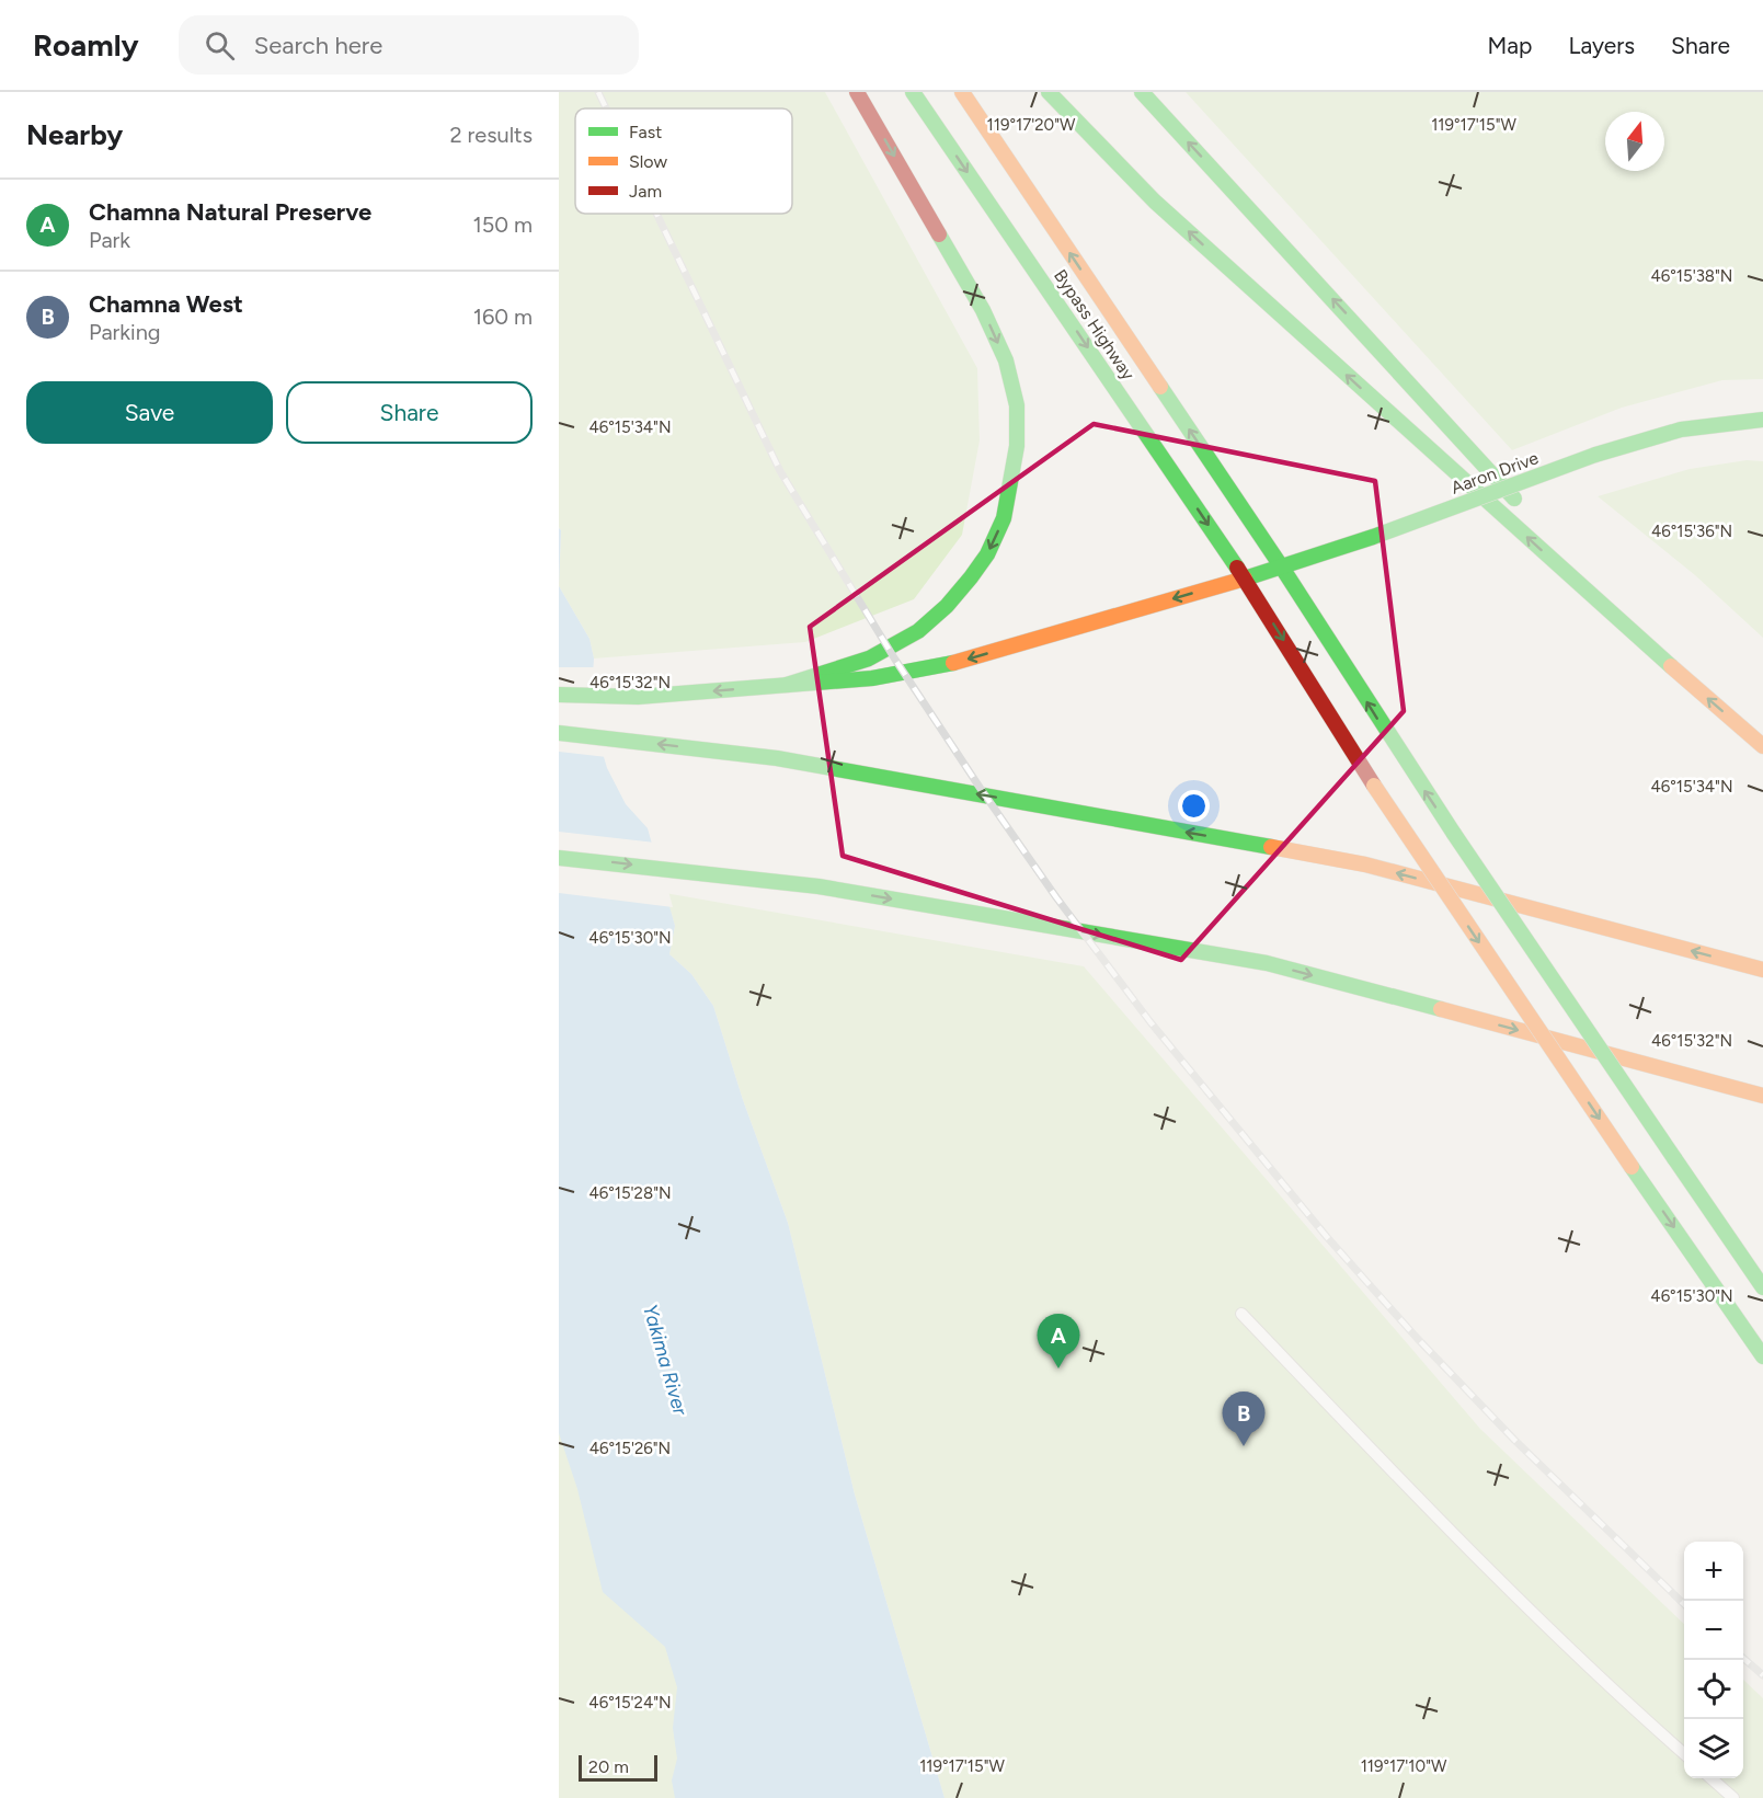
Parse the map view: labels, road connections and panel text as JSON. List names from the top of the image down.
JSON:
{
  "streets": {
    "main road": ["Bypass Highway", "Aaron Drive"]
  },
  "crossings": [
    ["Bypass Highway", "Aaron Drive"]
  ],
  "water": ["Yakima River"],
  "legend": ["Fast", "Slow", "Jam"],
  "scale_bar": "20 m",
  "north": "top",
  "page": {
    "header": "Roamly",
    "search": "Search here",
    "nav": ["Map", "Layers", "Share"],
    "heading": ["Nearby", "2 results"],
    "list": [
      {
        "mark": "A",
        "name": "Chamna Natural Preserve",
        "note": "Park",
        "value": "150 m"
      },
      {
        "mark": "B",
        "name": "Chamna West",
        "note": "Parking",
        "value": "160 m"
      }
    ],
    "buttons": ["Save", "Share"],
    "pins": ["A", "B"],
    "map_buttons": ["+", "−"],
    "scale": "20 m"
  },
  "coordinates": [
    "119°17'20\"W",
    "119°17'15\"W",
    "46°15'38\"N",
    "46°15'34\"N",
    "46°15'36\"N",
    "46°15'32\"N",
    "46°15'30\"N",
    "46°15'28\"N",
    "46°15'26\"N",
    "46°15'24\"N",
    "119°17'10\"W"
  ]
}
